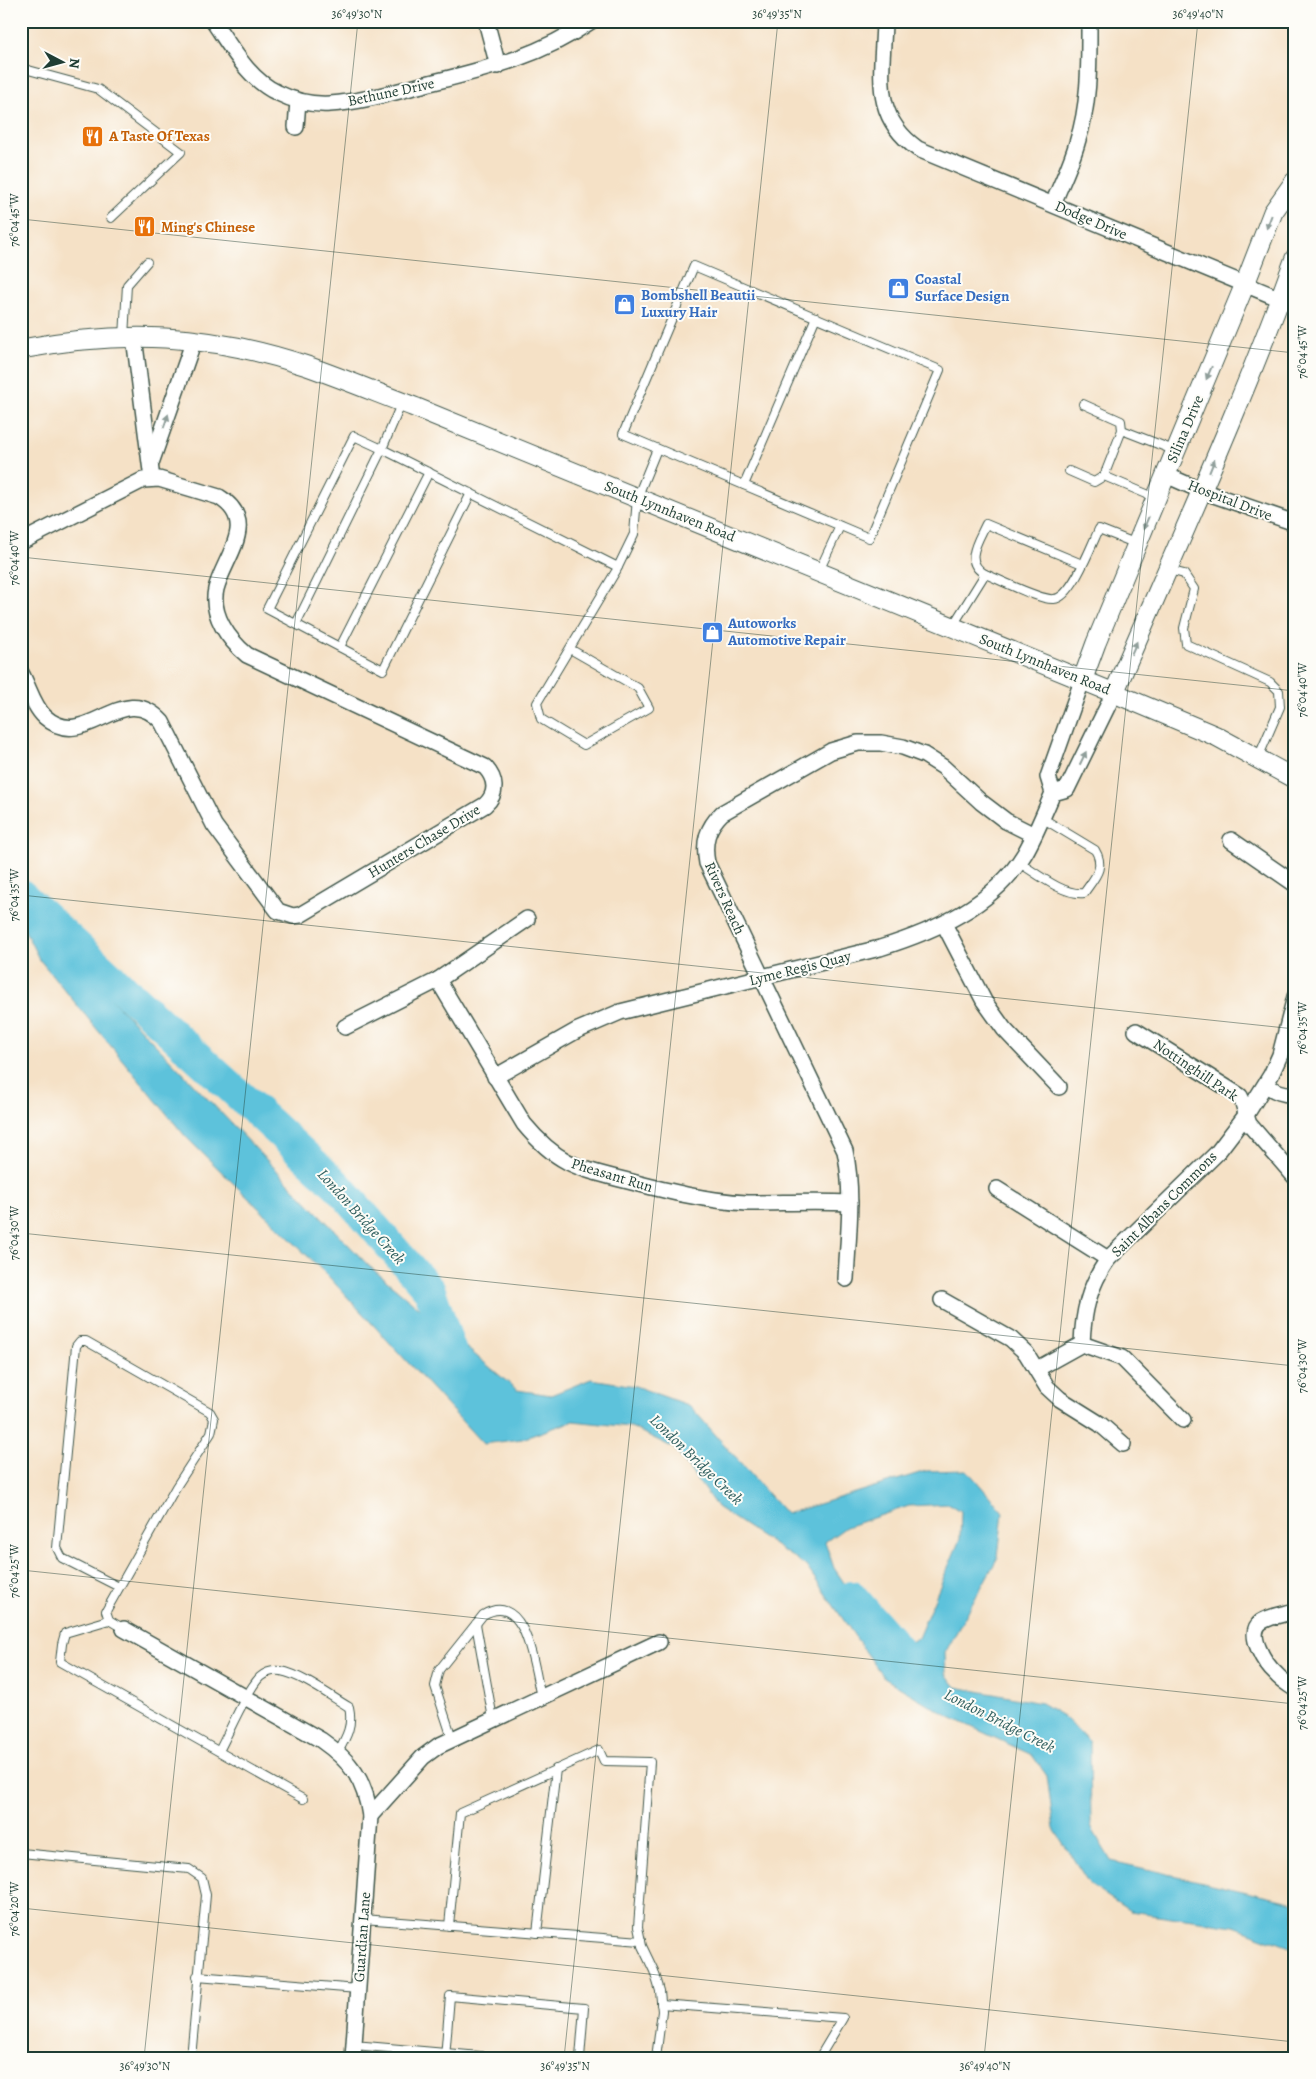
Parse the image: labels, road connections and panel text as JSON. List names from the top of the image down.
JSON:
{
  "streets": {
    "street": [
      "Bethune Drive",
      "Dodge Drive",
      "Silina Drive",
      "Hospital Drive",
      "South Lynnhaven Road",
      "Hunters Chase Drive",
      "Rivers Reach",
      "Lyme Regis Quay",
      "Nottinghill Park",
      "Pheasant Run",
      "Saint Albans Commons",
      "Guardian Lane"
    ]
  },
  "crossings": [
    ["Dodge Drive", "Silina Drive"],
    ["Silina Drive", "Hospital Drive"],
    ["Silina Drive", "South Lynnhaven Road"],
    ["Silina Drive", "Lyme Regis Quay"],
    ["South Lynnhaven Road", "Lyme Regis Quay"],
    ["Rivers Reach", "Lyme Regis Quay"],
    ["Rivers Reach", "Pheasant Run"],
    ["Lyme Regis Quay", "Pheasant Run"],
    ["Nottinghill Park", "Saint Albans Commons"]
  ],
  "water": ["London Bridge Creek"],
  "places": {
    "restaurant": ["A Taste Of Texas", "Ming's Chinese"],
    "shop": ["Coastal Surface Design", "Bombshell Beautii Luxury Hair", "Autoworks Automotive Repair"]
  },
  "north": "right",
  "coordinates": [
    "36°49'30\"N",
    "36°49'35\"N",
    "36°49'40\"N",
    "76°04'45\"W",
    "76°04'40\"W",
    "76°04'35\"W",
    "76°04'30\"W",
    "76°04'25\"W",
    "76°04'20\"W"
  ]
}
